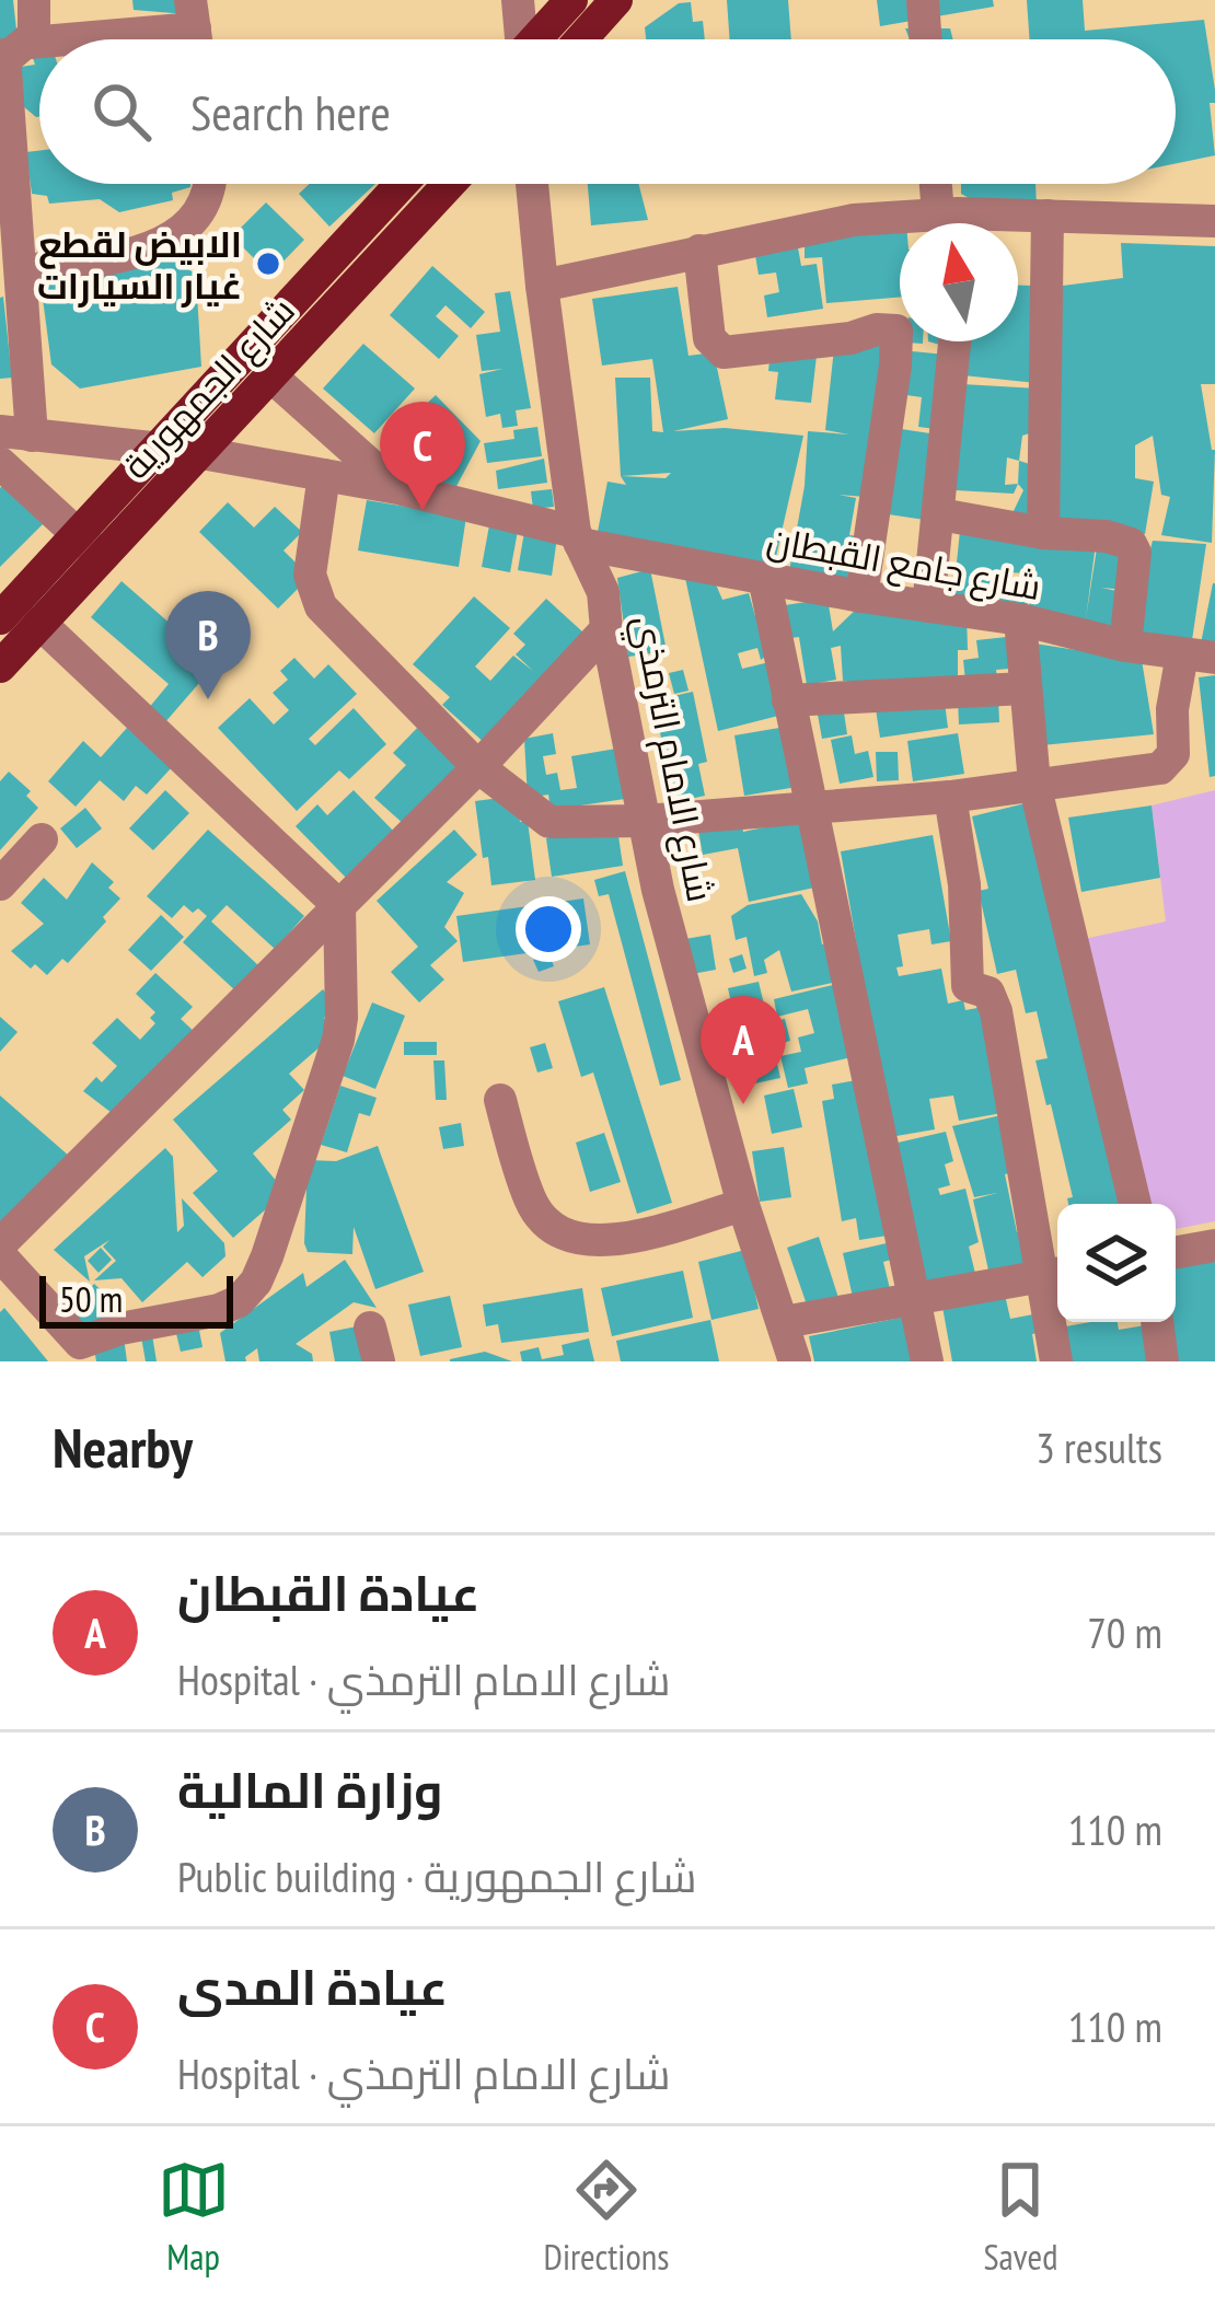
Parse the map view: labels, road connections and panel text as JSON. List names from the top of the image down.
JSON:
{
  "streets": {
    "main road": ["شارع الجمهورية"],
    "street": ["شارع جامع القبطان", "شارع الامام الترمذي"]
  },
  "crossings": [
    ["شارع الجمهورية", "شارع جامع القبطان"],
    ["شارع جامع القبطان", "شارع الامام الترمذي"]
  ],
  "places": ["الابيض لقطع غيار السيارات"],
  "scale_bar": "50 m",
  "north": "top",
  "page": {
    "search": "Search here",
    "pins": ["C", "B", "A"],
    "scale": "50 m",
    "heading": ["Nearby", "3 results"],
    "list": [
      {
        "mark": "A",
        "name": "عيادة القبطان",
        "note": "Hospital · شارع الامام الترمذي",
        "value": "70 m"
      },
      {
        "mark": "B",
        "name": "وزارة المالية",
        "note": "Public building · شارع الجمهورية",
        "value": "110 m"
      },
      {
        "mark": "C",
        "name": "عيادة المدى",
        "note": "Hospital · شارع الامام الترمذي",
        "value": "110 m"
      }
    ],
    "nav": ["Map", "Directions", "Saved"]
  }
}
